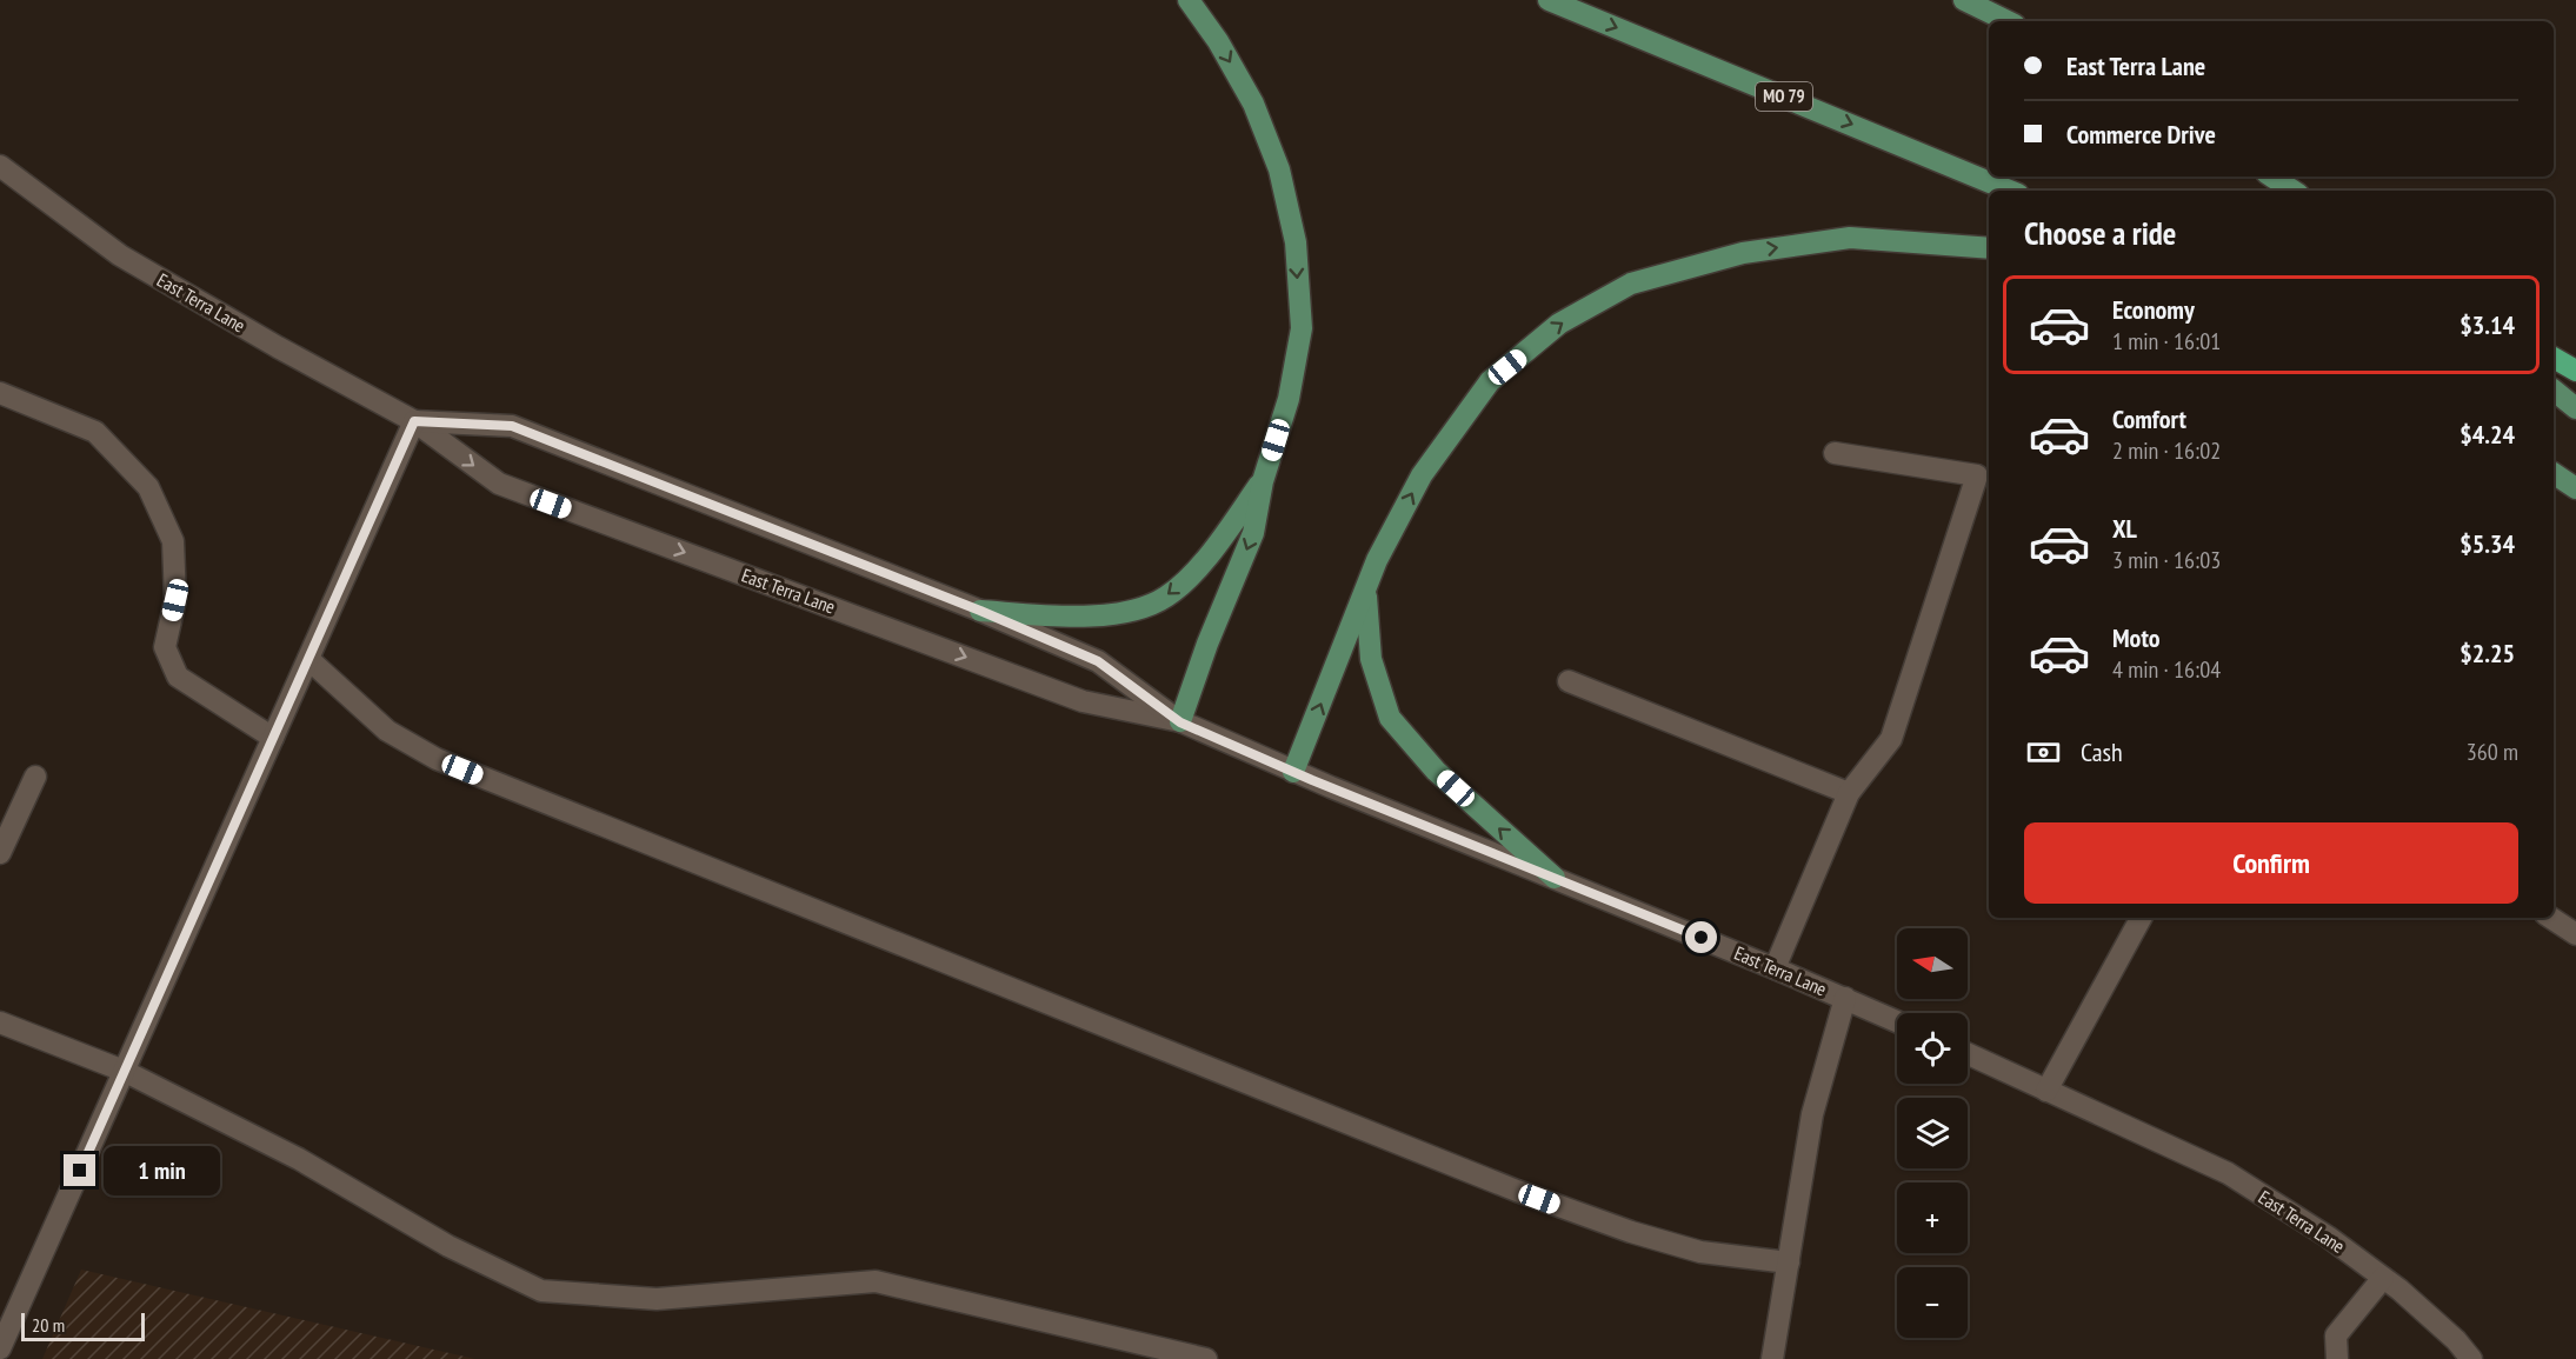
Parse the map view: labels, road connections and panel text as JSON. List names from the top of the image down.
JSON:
{
  "streets": {
    "main road": ["MO 79"],
    "street": ["East Terra Lane"]
  },
  "scale_bar": "20 m",
  "north": "left",
  "page": {
    "banner": ["East Terra Lane", "Commerce Drive"],
    "heading": "Choose a ride",
    "list": [
      {
        "name": "Economy",
        "note": "1 min · 16:01",
        "value": "$3.14"
      },
      {
        "name": "Comfort",
        "note": "2 min · 16:02",
        "value": "$4.24"
      },
      {
        "name": "XL",
        "note": "3 min · 16:03",
        "value": "$5.34"
      },
      {
        "name": "Moto",
        "note": "4 min · 16:04",
        "value": "$2.25"
      }
    ],
    "pay": ["Cash", "360 m"],
    "buttons": "Confirm",
    "map_buttons": ["+", "−"],
    "bubble": "1 min",
    "scale": "20 m"
  }
}
